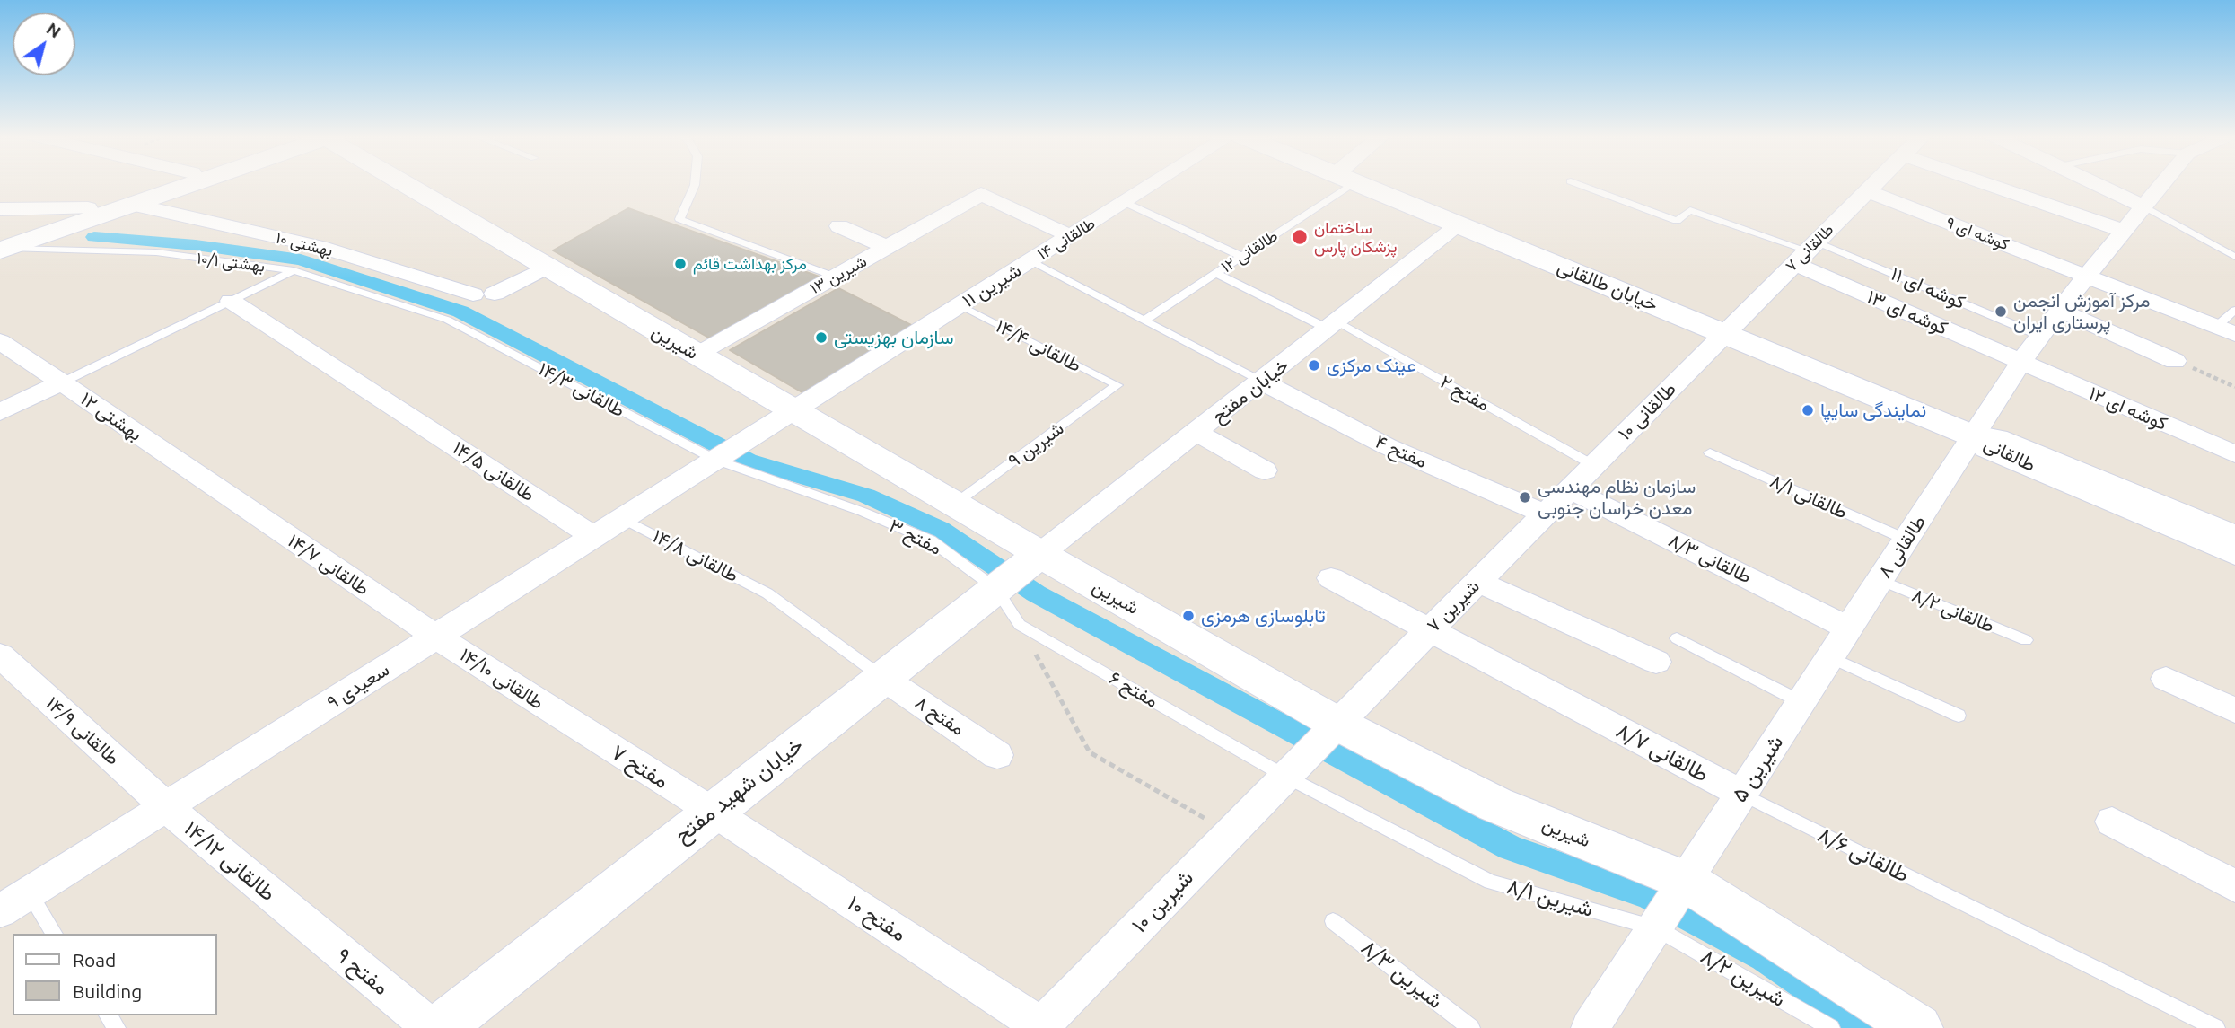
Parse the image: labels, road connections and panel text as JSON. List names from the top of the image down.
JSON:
{
  "streets": {
    "street": [
      "کوشه ای ۹",
      "طالقانی ۱۴",
      "بهشتی ۱۰",
      "طالقانی ۷",
      "شیرین ۱۳",
      "شیرین ۱۱",
      "خیابان طالقانی",
      "کوشه ای ۱۳",
      "شیرین",
      "خیابان مفتح",
      "کوشه ای ۱۲",
      "طالقانی ۱۰",
      "بهشتی ۱۲",
      "مفتح ۴",
      "طالقانی",
      "طالقانی ۱۴/۵",
      "طالقانی ۸",
      "طالقانی ۸/۳",
      "طالقانی ۱۴/۷",
      "شیرین ۷",
      "طالقانی ۱۴/۱۰",
      "سعیدی ۹",
      "مفتح ۸",
      "طالقانی ۱۴/۹",
      "طالقانی ۸/۷",
      "مفتح ۷",
      "شیرین ۵",
      "خیابان شهید مفتح",
      "طالقانی ۱۴/۱۲",
      "شیرین ۱۰",
      "مفتح ۱۰",
      "مفتح ۹"
    ],
    "lane": [
      "طالقانی ۱۲",
      "بهشتی ۱۰/۱",
      "کوشه ای ۱۱",
      "طالقانی ۱۴/۴",
      "طالقانی ۱۴/۳",
      "مفتح ۲",
      "شیرین ۹",
      "طالقانی ۸/۱",
      "مفتح ۳",
      "طالقانی ۱۴/۸",
      "طالقانی ۸/۲",
      "مفتح ۶",
      "طالقانی ۸/۶",
      "شیرین ۸/۱",
      "شیرین ۸/۳",
      "شیرین ۸/۲"
    ]
  },
  "crossings": [
    ["کوشه ای ۹", "طالقانی ۷"],
    ["کوشه ای ۹", "طالقانی ۸"],
    ["طالقانی ۱۴", "شیرین ۱۳"],
    ["طالقانی ۱۴", "شیرین ۱۱"],
    ["بهشتی ۱۰", "شیرین"],
    ["طالقانی ۷", "خیابان طالقانی"],
    ["طالقانی ۷", "کوشه ای ۱۱"],
    ["طالقانی ۷", "کوشه ای ۱۳"],
    ["طالقانی ۷", "طالقانی ۱۰"],
    ["طالقانی ۱۲", "مفتح ۲"],
    ["بهشتی ۱۰/۱", "طالقانی ۱۴/۳"],
    ["شیرین ۱۳", "شیرین"],
    ["شیرین ۱۱", "شیرین"],
    ["شیرین ۱۱", "طالقانی ۱۴/۴"],
    ["شیرین ۱۱", "سعیدی ۹"],
    ["خیابان طالقانی", "خیابان مفتح"],
    ["خیابان طالقانی", "طالقانی ۱۰"],
    ["خیابان طالقانی", "طالقانی"],
    ["خیابان طالقانی", "طالقانی ۸"],
    ["کوشه ای ۱۱", "کوشه ای ۱۳"],
    ["کوشه ای ۱۱", "طالقانی ۸"],
    ["کوشه ای ۱۳", "کوشه ای ۱۲"],
    ["کوشه ای ۱۳", "طالقانی ۸"],
    ["شیرین", "خیابان مفتح"],
    ["شیرین", "شیرین ۹"],
    ["شیرین", "شیرین ۷"],
    ["شیرین", "شیرین ۵"],
    ["شیرین", "خیابان شهید مفتح"],
    ["طالقانی ۱۴/۴", "شیرین ۹"],
    ["طالقانی ۱۴/۳", "مفتح ۳"],
    ["طالقانی ۱۴/۳", "سعیدی ۹"],
    ["خیابان مفتح", "مفتح ۲"],
    ["خیابان مفتح", "مفتح ۴"],
    ["خیابان مفتح", "خیابان شهید مفتح"],
    ["مفتح ۲", "طالقانی ۱۰"],
    ["کوشه ای ۱۲", "طالقانی ۸"],
    ["طالقانی ۱۰", "طالقانی ۸/۳"],
    ["طالقانی ۱۰", "شیرین ۷"],
    ["بهشتی ۱۲", "طالقانی ۱۴/۷"],
    ["مفتح ۴", "شیرین ۷"],
    ["طالقانی", "طالقانی ۸"],
    ["طالقانی ۱۴/۵", "سعیدی ۹"],
    ["طالقانی ۸/۱", "طالقانی ۸"],
    ["مفتح ۳", "مفتح ۶"],
    ["مفتح ۳", "خیابان شهید مفتح"],
    ["طالقانی ۸", "طالقانی ۸/۳"],
    ["طالقانی ۸", "طالقانی ۸/۲"],
    ["طالقانی ۸", "شیرین ۵"],
    ["طالقانی ۱۴/۸", "سعیدی ۹"],
    ["طالقانی ۱۴/۸", "مفتح ۸"],
    ["طالقانی ۱۴/۸", "خیابان شهید مفتح"],
    ["طالقانی ۸/۳", "شیرین ۷"],
    ["طالقانی ۱۴/۷", "طالقانی ۱۴/۱۰"],
    ["طالقانی ۱۴/۷", "سعیدی ۹"],
    ["شیرین ۷", "مفتح ۶"],
    ["شیرین ۷", "طالقانی ۸/۷"],
    ["شیرین ۷", "شیرین ۱۰"],
    ["طالقانی ۱۴/۱۰", "سعیدی ۹"],
    ["طالقانی ۱۴/۱۰", "مفتح ۷"],
    ["سعیدی ۹", "طالقانی ۱۴/۹"],
    ["سعیدی ۹", "طالقانی ۱۴/۱۲"],
    ["مفتح ۶", "خیابان شهید مفتح"],
    ["مفتح ۶", "شیرین ۸/۱"],
    ["مفتح ۶", "شیرین ۱۰"],
    ["مفتح ۸", "خیابان شهید مفتح"],
    ["طالقانی ۱۴/۹", "طالقانی ۱۴/۱۲"],
    ["طالقانی ۸/۷", "شیرین ۵"],
    ["طالقانی ۸/۷", "طالقانی ۸/۶"],
    ["مفتح ۷", "خیابان شهید مفتح"],
    ["مفتح ۷", "مفتح ۱۰"],
    ["شیرین ۵", "طالقانی ۸/۶"],
    ["شیرین ۵", "شیرین ۸/۱"],
    ["شیرین ۵", "شیرین ۸/۲"],
    ["خیابان شهید مفتح", "مفتح ۱۰"],
    ["طالقانی ۱۴/۱۲", "مفتح ۹"],
    ["شیرین ۸/۱", "شیرین ۸/۲"],
    ["شیرین ۱۰", "مفتح ۱۰"]
  ],
  "places": [
    "ساختمان پزشکان پارس",
    "مرکز بهداشت قائم",
    "مرکز آموزش انجمن پرستاری ایران",
    "سازمان بهزیستی",
    "عینک مرکزی",
    "نمایندگی سایپا",
    "سازمان نظام مهندسی معدن خراسان جنوبی",
    "تابلوسازی هرمزی"
  ],
  "legend": ["Road", "Building"],
  "north": "top right"
}
